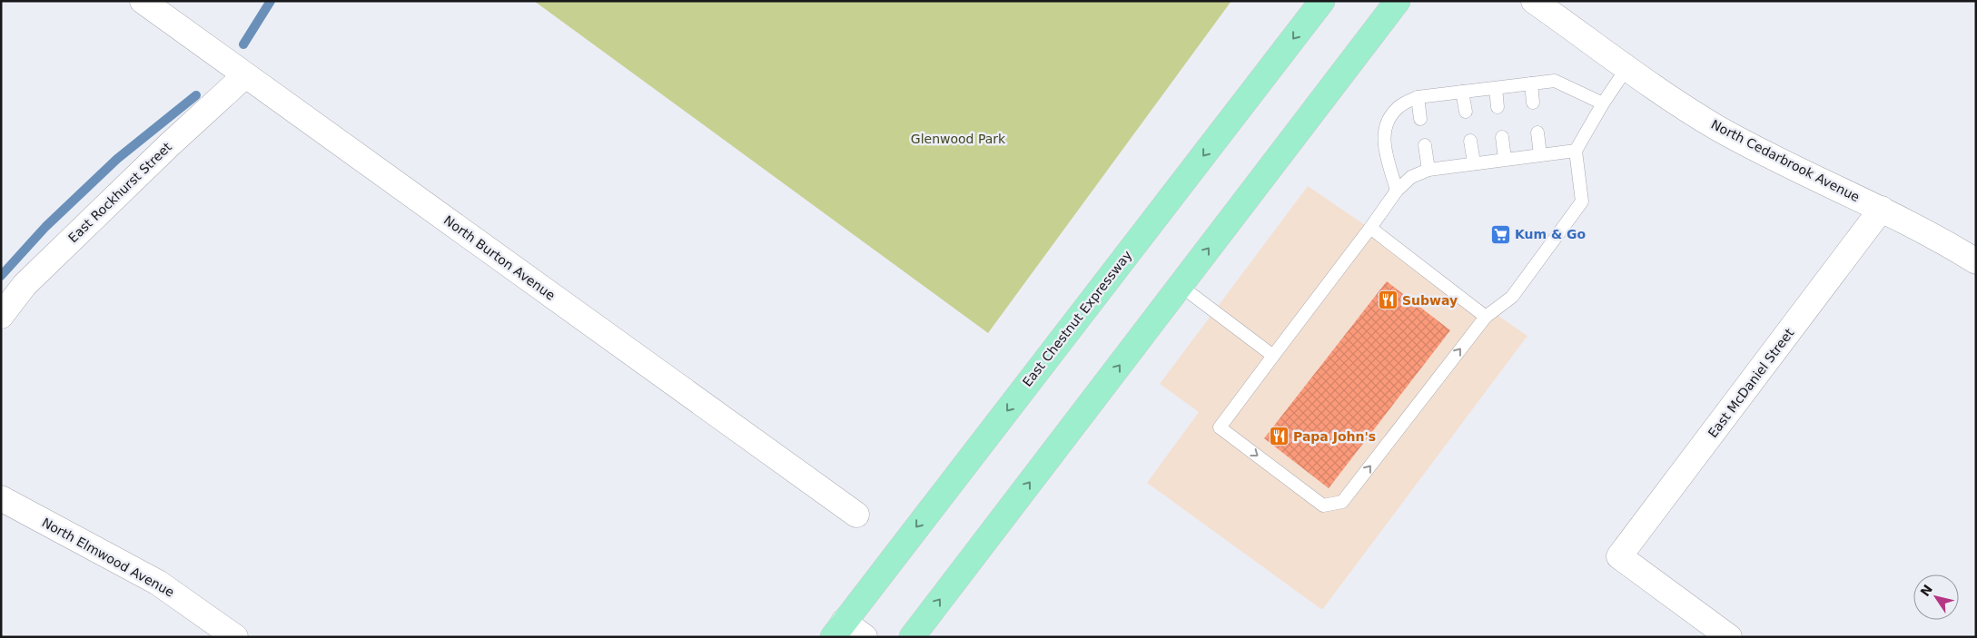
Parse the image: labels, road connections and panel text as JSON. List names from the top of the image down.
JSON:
{
  "streets": {
    "main road": ["East Chestnut Expressway"],
    "street": [
      "North Cedarbrook Avenue",
      "East Rockhurst Street",
      "North Burton Avenue",
      "East McDaniel Street",
      "North Elmwood Avenue"
    ]
  },
  "crossings": [
    ["North Cedarbrook Avenue", "East McDaniel Street"],
    ["East Rockhurst Street", "North Burton Avenue"]
  ],
  "parks": ["Glenwood Park"],
  "places": {
    "supermarket": ["Kum & Go"],
    "restaurant": ["Subway", "Papa John's"]
  },
  "north": "top left"
}
